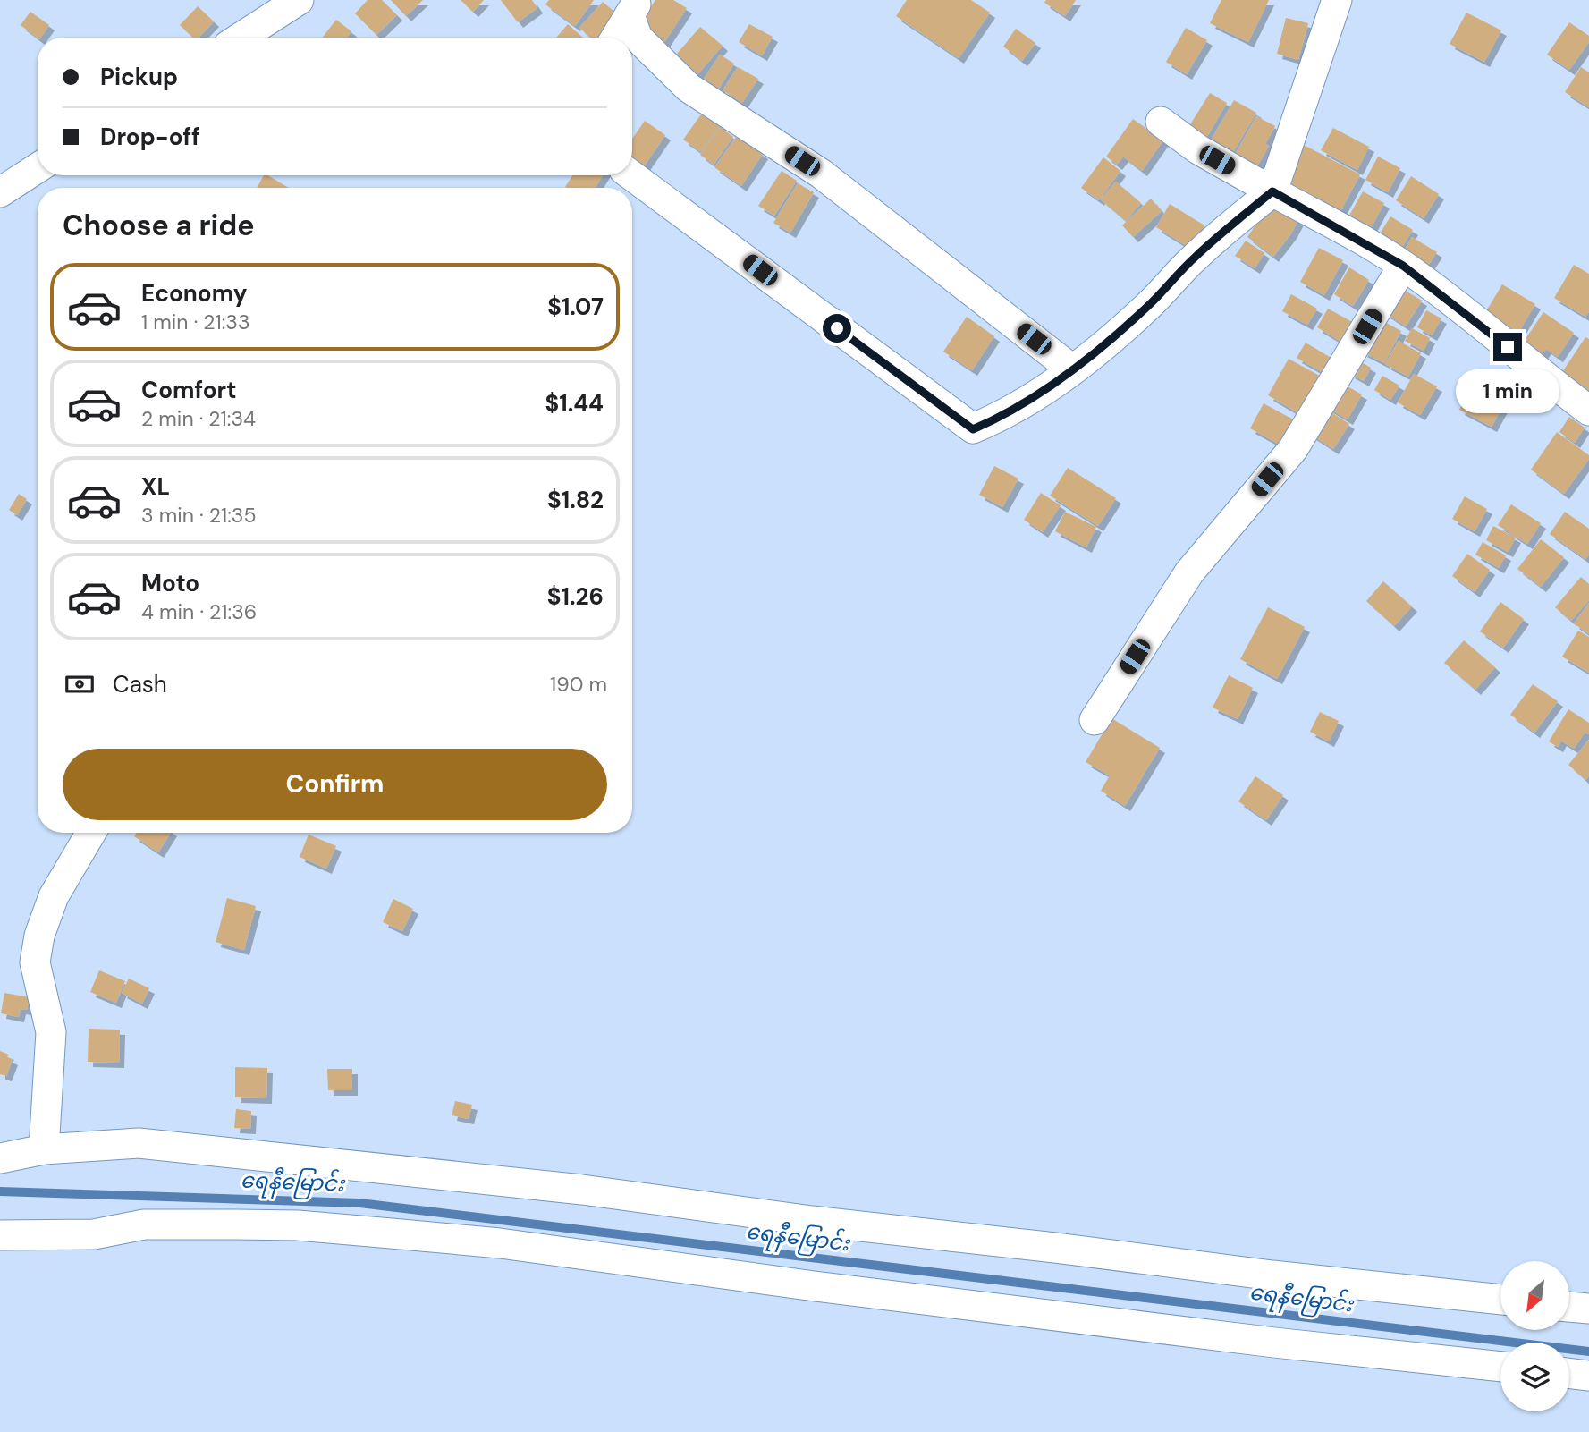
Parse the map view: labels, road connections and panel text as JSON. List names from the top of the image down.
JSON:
{
  "water": ["ရေနီမြောင်း"],
  "north": "bottom left",
  "page": {
    "banner": ["Pickup", "Drop-off"],
    "heading": "Choose a ride",
    "list": [
      {
        "name": "Economy",
        "note": "1 min · 21:33",
        "value": "$1.07"
      },
      {
        "name": "Comfort",
        "note": "2 min · 21:34",
        "value": "$1.44"
      },
      {
        "name": "XL",
        "note": "3 min · 21:35",
        "value": "$1.82"
      },
      {
        "name": "Moto",
        "note": "4 min · 21:36",
        "value": "$1.26"
      }
    ],
    "bubble": "1 min",
    "pay": ["Cash", "190 m"],
    "buttons": "Confirm"
  }
}
